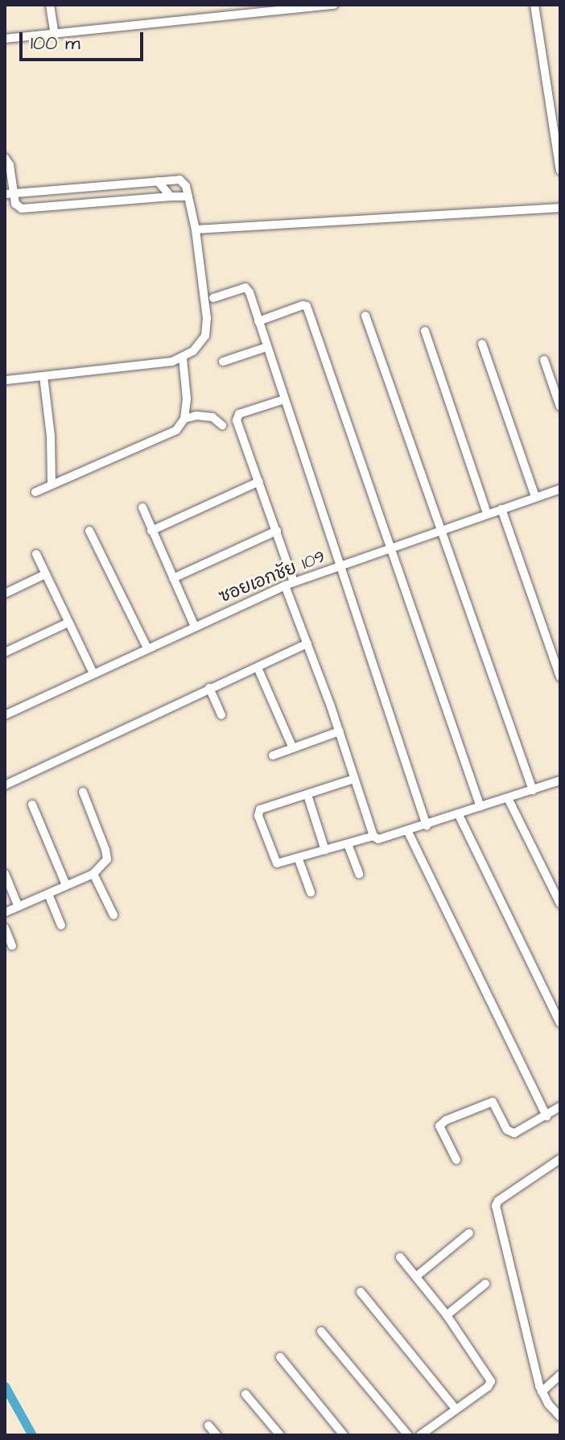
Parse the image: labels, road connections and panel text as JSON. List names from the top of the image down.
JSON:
{
  "streets": {
    "street": ["ซอยเอกชัย 109"]
  },
  "scale_bar": "100 m"
}
